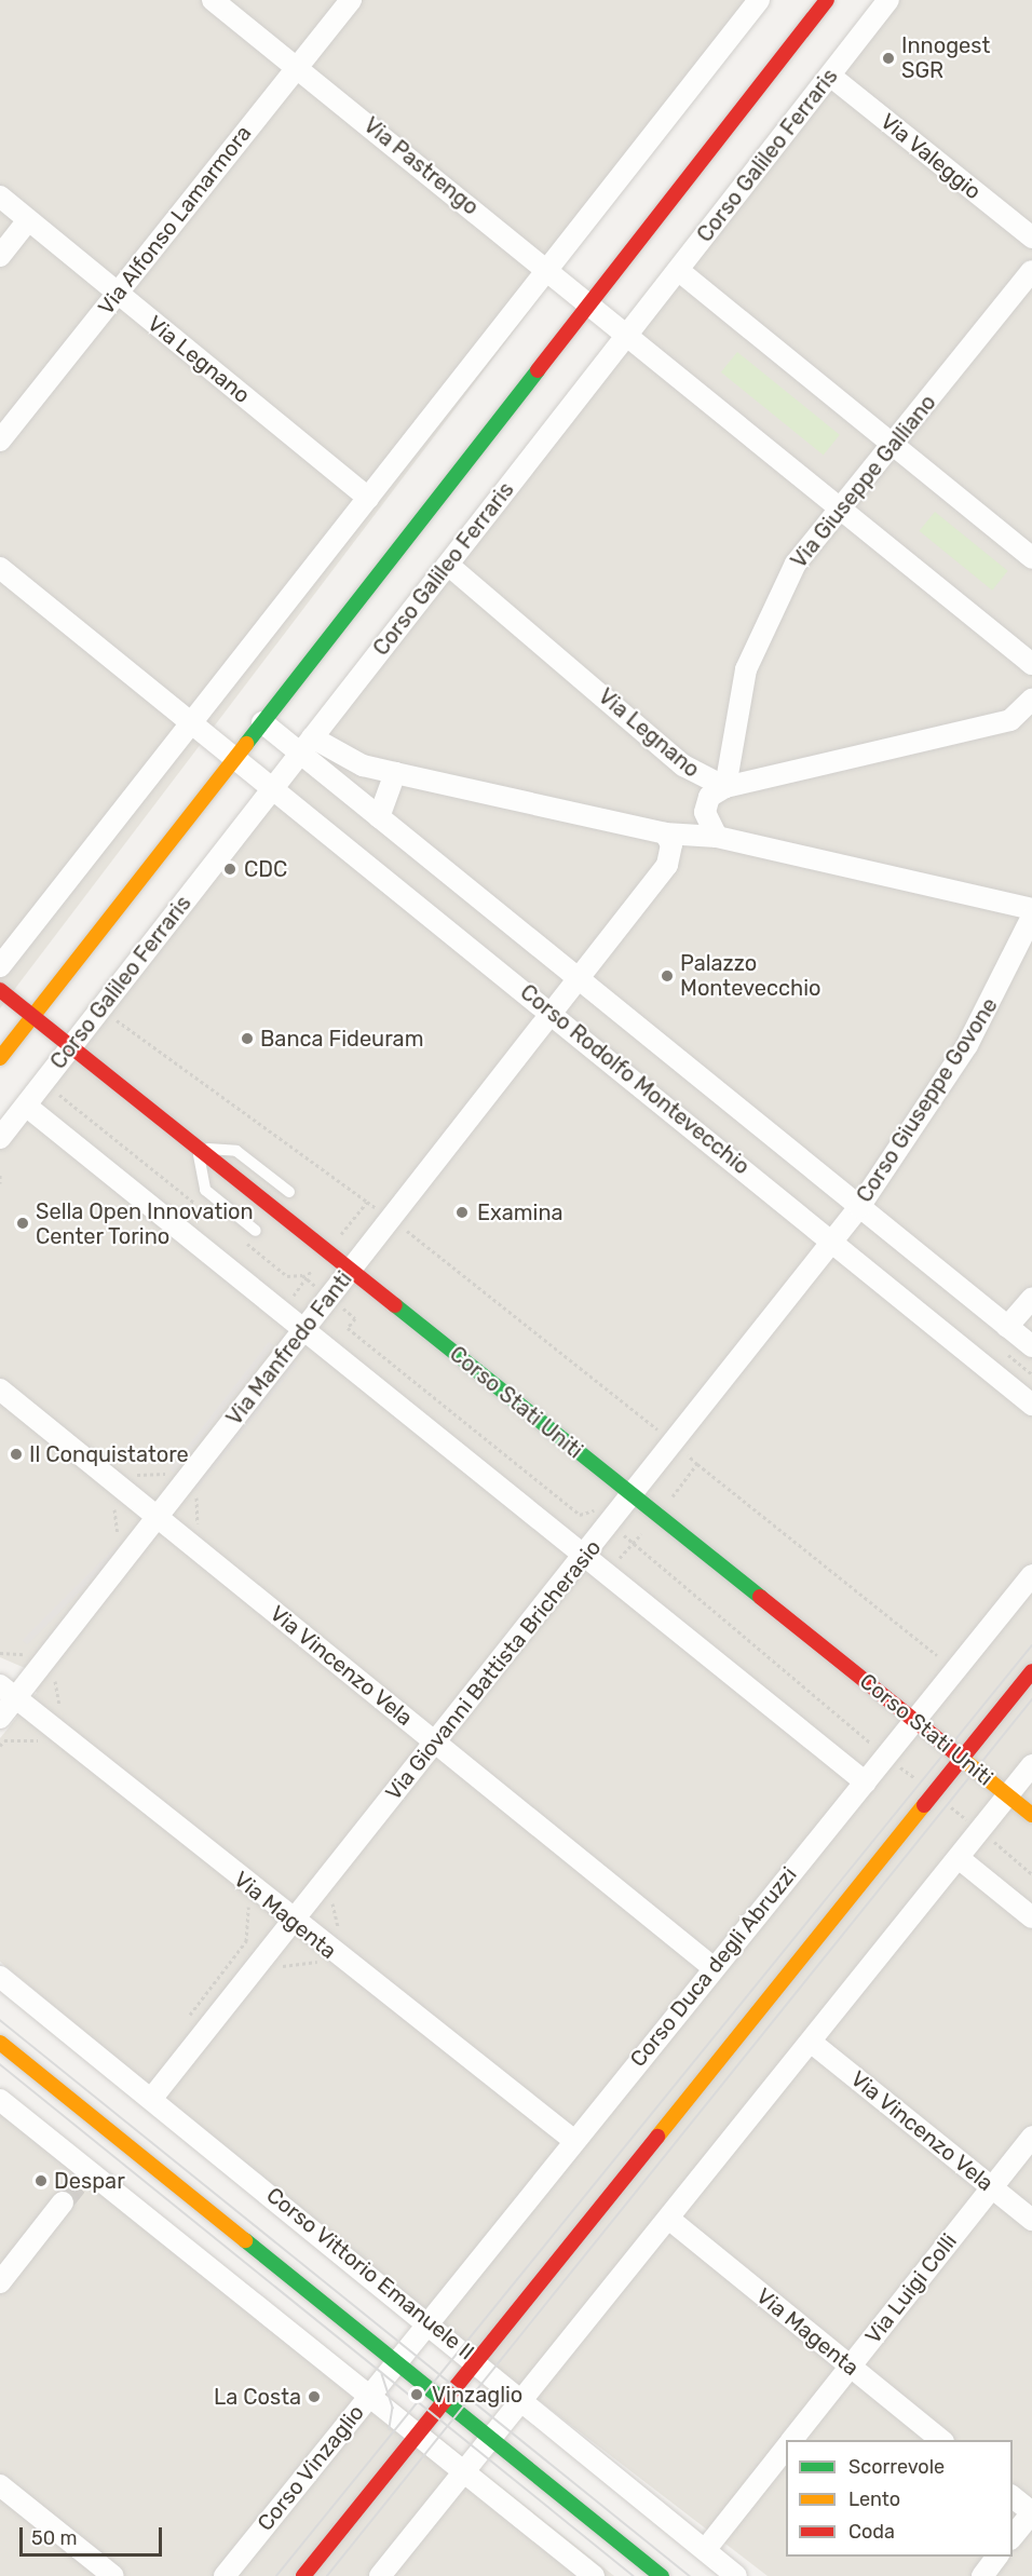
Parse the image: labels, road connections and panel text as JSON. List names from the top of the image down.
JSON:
{
  "streets": {
    "main road": ["Corso Stati Uniti"],
    "street": [
      "Corso Galileo Ferraris",
      "Via Valeggio",
      "Via Pastrengo",
      "Via Alfonso Lamarmora",
      "Via Legnano",
      "Via Giuseppe Galliano",
      "Corso Rodolfo Montevecchio",
      "Corso Giuseppe Govone",
      "Via Manfredo Fanti",
      "Via Vincenzo Vela",
      "Via Giovanni Battista Bricherasio",
      "Via Magenta",
      "Corso Duca degli Abruzzi",
      "Corso Vittorio Emanuele II",
      "Via Luigi Colli",
      "Corso Vinzaglio"
    ]
  },
  "crossings": [
    ["Corso Galileo Ferraris", "Via Valeggio"],
    ["Corso Galileo Ferraris", "Via Pastrengo"],
    ["Corso Galileo Ferraris", "Via Legnano"],
    ["Corso Galileo Ferraris", "Corso Rodolfo Montevecchio"],
    ["Corso Galileo Ferraris", "Corso Stati Uniti"],
    ["Via Pastrengo", "Via Alfonso Lamarmora"],
    ["Via Pastrengo", "Via Giuseppe Galliano"],
    ["Via Alfonso Lamarmora", "Via Legnano"],
    ["Via Legnano", "Via Giuseppe Galliano"],
    ["Corso Rodolfo Montevecchio", "Corso Giuseppe Govone"],
    ["Corso Rodolfo Montevecchio", "Via Manfredo Fanti"],
    ["Corso Rodolfo Montevecchio", "Via Giovanni Battista Bricherasio"],
    ["Corso Giuseppe Govone", "Via Giovanni Battista Bricherasio"],
    ["Via Manfredo Fanti", "Corso Stati Uniti"],
    ["Via Manfredo Fanti", "Via Vincenzo Vela"],
    ["Via Manfredo Fanti", "Via Magenta"],
    ["Corso Stati Uniti", "Via Giovanni Battista Bricherasio"],
    ["Corso Stati Uniti", "Corso Duca degli Abruzzi"],
    ["Via Vincenzo Vela", "Via Giovanni Battista Bricherasio"],
    ["Via Vincenzo Vela", "Corso Duca degli Abruzzi"],
    ["Via Vincenzo Vela", "Via Luigi Colli"],
    ["Via Giovanni Battista Bricherasio", "Via Magenta"],
    ["Via Giovanni Battista Bricherasio", "Corso Vittorio Emanuele II"],
    ["Via Magenta", "Corso Duca degli Abruzzi"],
    ["Via Magenta", "Via Luigi Colli"],
    ["Corso Duca degli Abruzzi", "Corso Vittorio Emanuele II"],
    ["Corso Duca degli Abruzzi", "Corso Vinzaglio"],
    ["Corso Vittorio Emanuele II", "Via Luigi Colli"]
  ],
  "places": [
    "Innogest SGR",
    "CDC",
    "Palazzo Montevecchio",
    "Banca Fideuram",
    "Examina",
    "Sella Open Innovation Center Torino",
    "Il Conquistatore",
    "Despar",
    "Vinzaglio",
    "La Costa"
  ],
  "legend": ["Scorrevole", "Lento", "Coda"],
  "scale_bar": "50 m"
}
